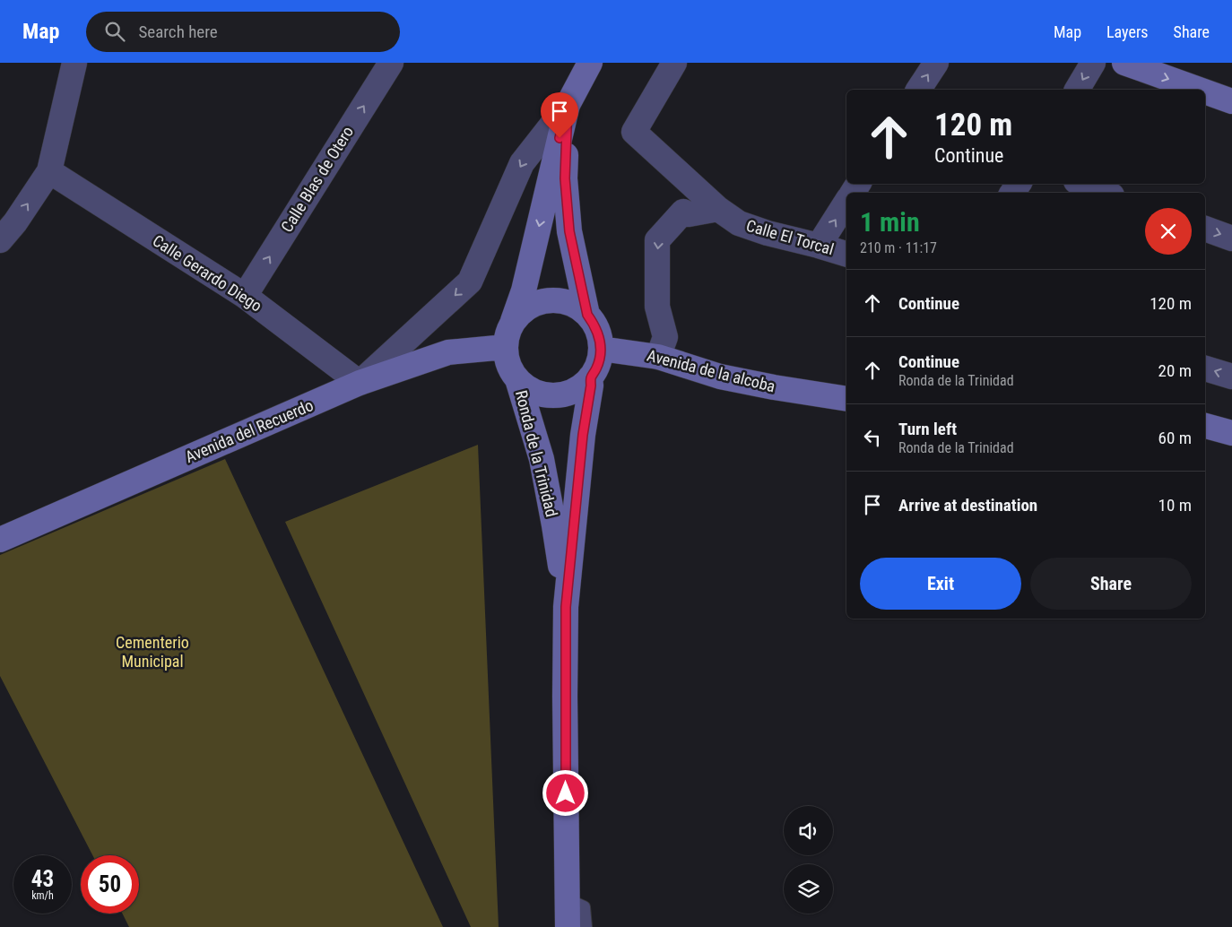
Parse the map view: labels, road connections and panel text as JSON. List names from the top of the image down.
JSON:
{
  "streets": {
    "main road": ["Avenida de la alcoba", "Avenida del Recuerdo", "Ronda de la Trinidad"],
    "street": ["Calle Blas de Otero", "Calle El Torcal", "Calle Gerardo Diego"]
  },
  "crossings": [
    ["Calle Blas de Otero", "Calle Gerardo Diego"],
    ["Calle Gerardo Diego", "Avenida del Recuerdo"],
    ["Avenida de la alcoba", "Avenida del Recuerdo"],
    ["Avenida de la alcoba", "Ronda de la Trinidad"],
    ["Avenida del Recuerdo", "Ronda de la Trinidad"]
  ],
  "parks": ["Cementerio Municipal"],
  "page": {
    "header": "Map",
    "search": "Search here",
    "nav": ["Map", "Layers", "Share"],
    "turn": ["120 m", "Continue"],
    "heading": ["1 min", "210 m · 11:17"],
    "list": [
      {
        "name": "Continue",
        "value": "120 m"
      },
      {
        "name": "Continue",
        "note": "Ronda de la Trinidad",
        "value": "20 m"
      },
      {
        "name": "Turn left",
        "note": "Ronda de la Trinidad",
        "value": "60 m"
      },
      {
        "name": "Arrive at destination",
        "value": "10 m"
      }
    ],
    "buttons": ["Exit", "Share"],
    "speed": "43 km/h",
    "limit": "50"
  }
}
